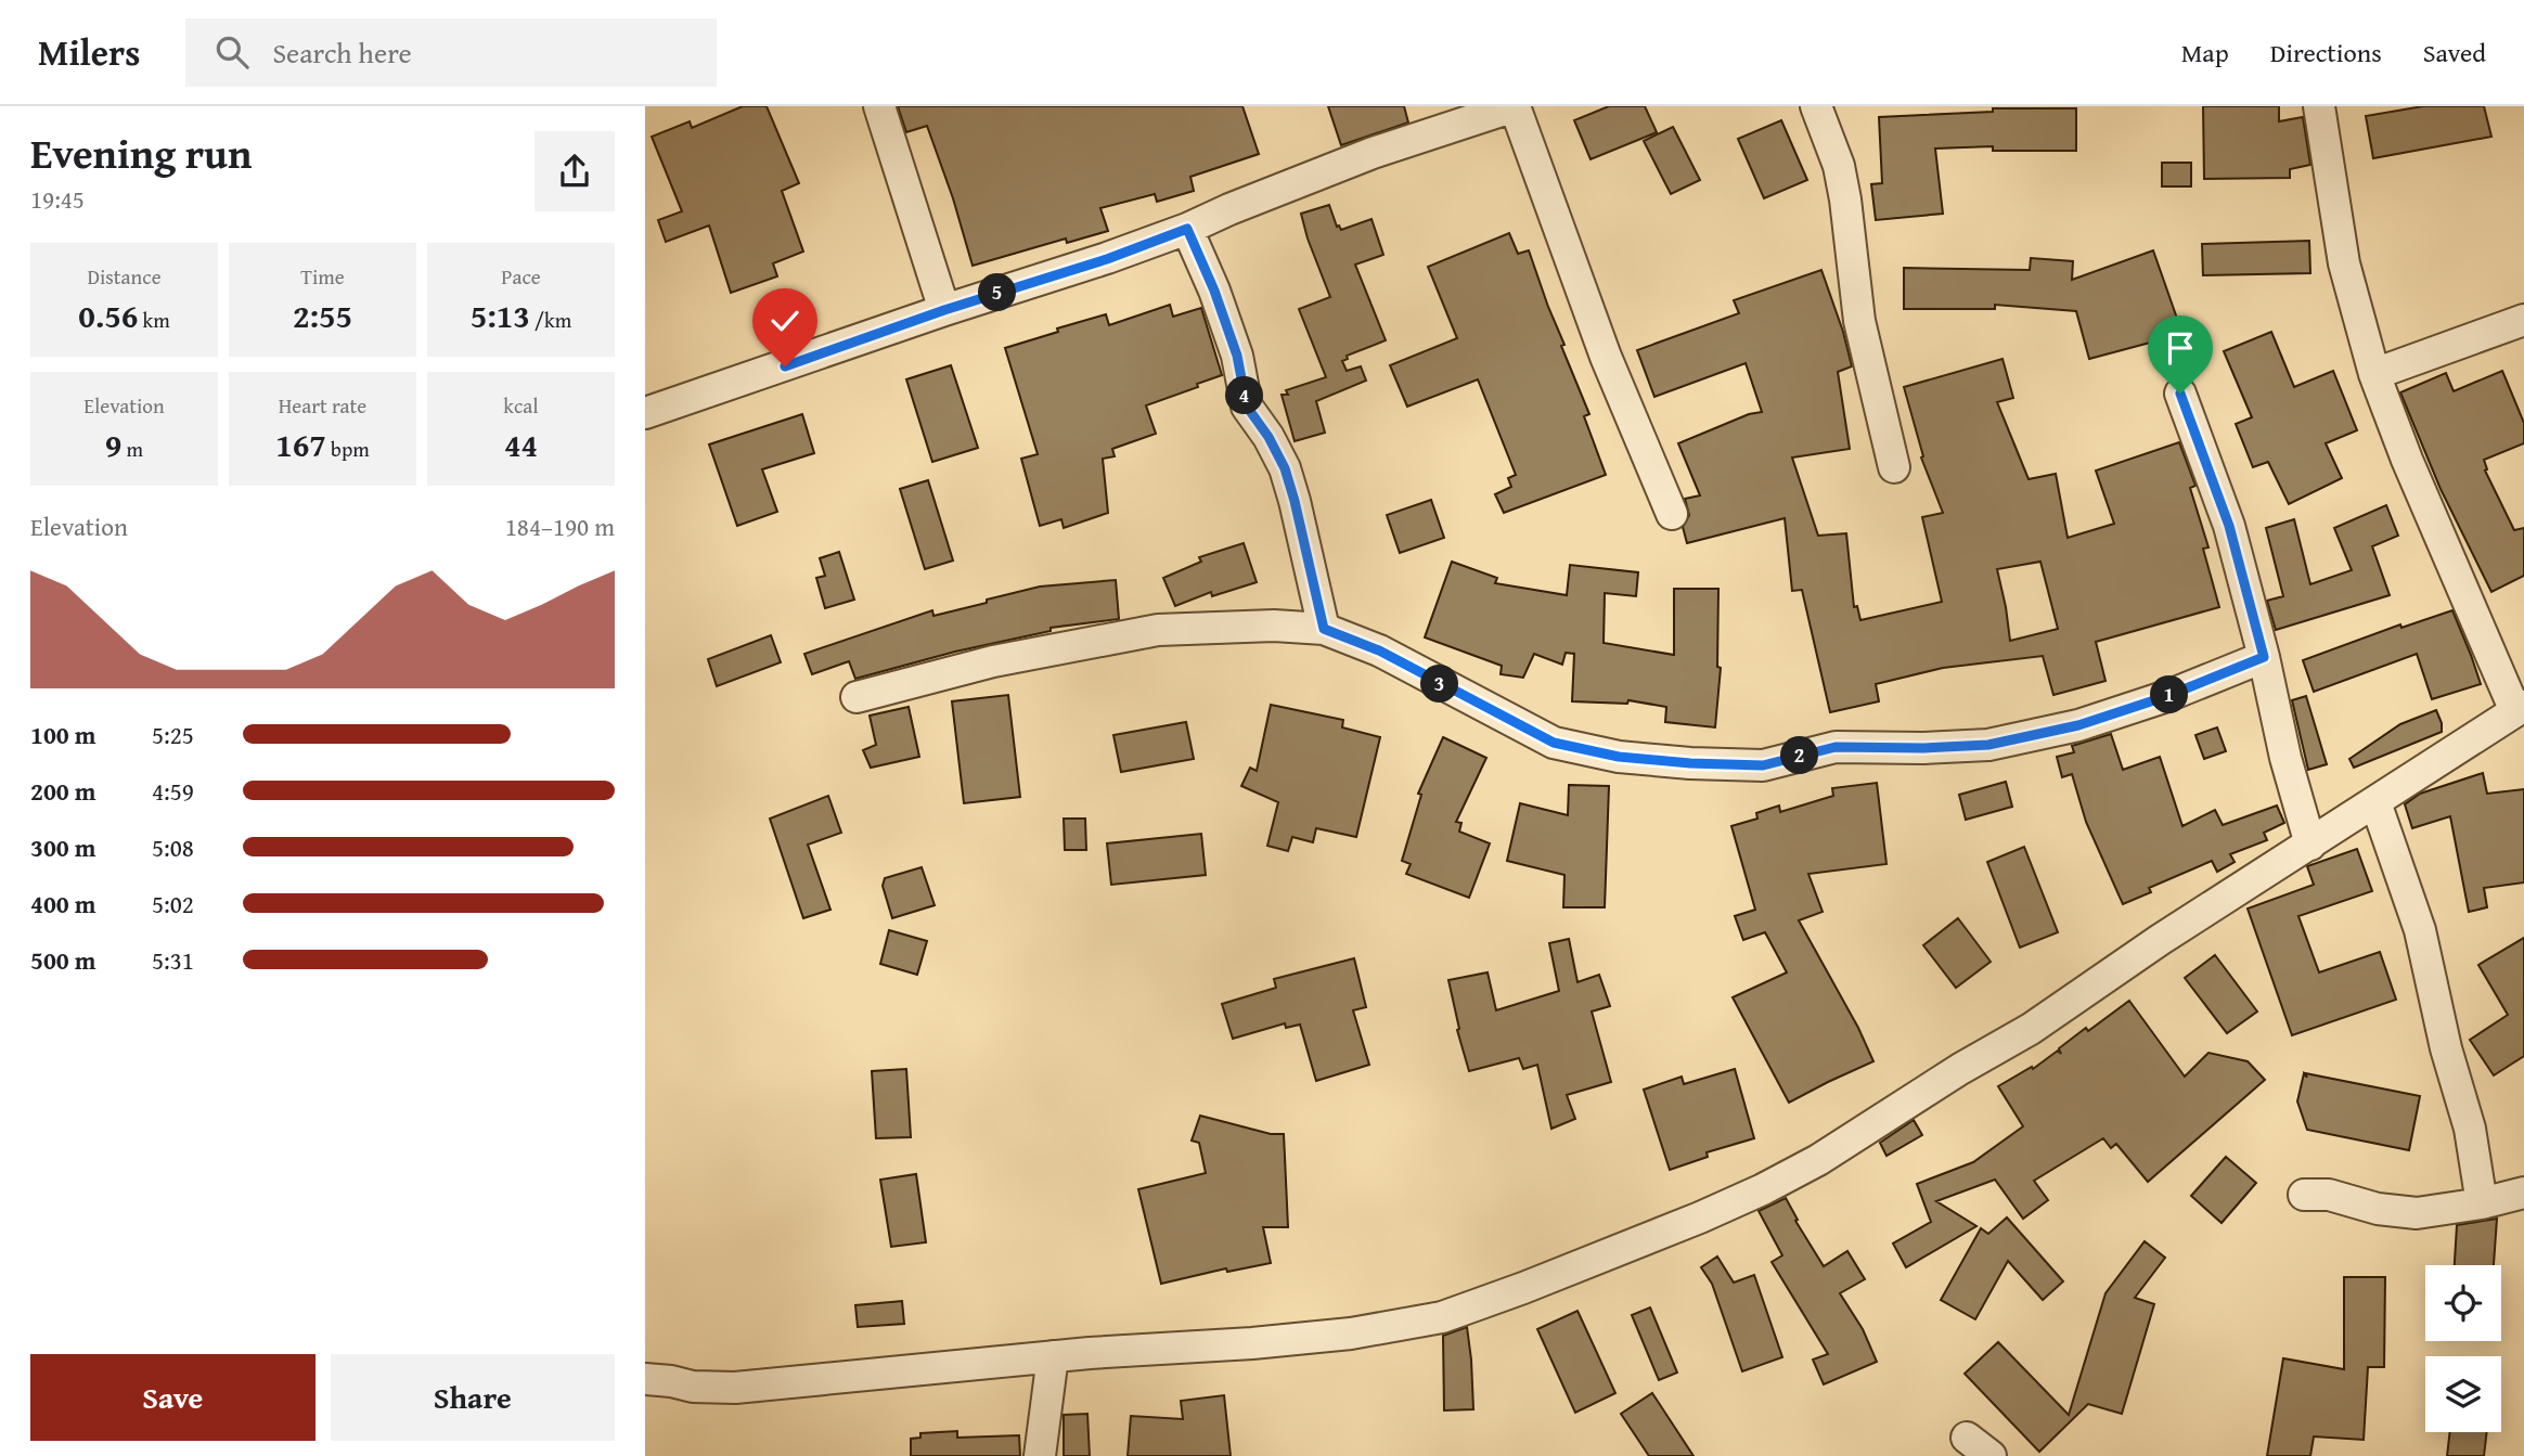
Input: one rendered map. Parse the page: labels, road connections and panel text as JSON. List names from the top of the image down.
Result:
{
  "page": {
    "header": "Milers",
    "search": "Search here",
    "nav": ["Map", "Directions", "Saved"],
    "heading": ["Evening run", "19:45"],
    "stats": [
      ["Distance", "0.56 km"],
      ["Time", "2:55"],
      ["Pace", "5:13 /km"],
      ["Elevation", "9 m"],
      ["Heart rate", "167 bpm"],
      ["kcal", "44"]
    ],
    "pins": [
      "5",
      "4",
      "3",
      "1",
      "2"
    ],
    "chart": ["Elevation", "184–190 m"],
    "list": [
      {
        "name": "100 m",
        "note": "5:25"
      },
      {
        "name": "200 m",
        "note": "4:59"
      },
      {
        "name": "300 m",
        "note": "5:08"
      },
      {
        "name": "400 m",
        "note": "5:02"
      },
      {
        "name": "500 m",
        "note": "5:31"
      }
    ],
    "buttons": ["Save", "Share"]
  }
}
